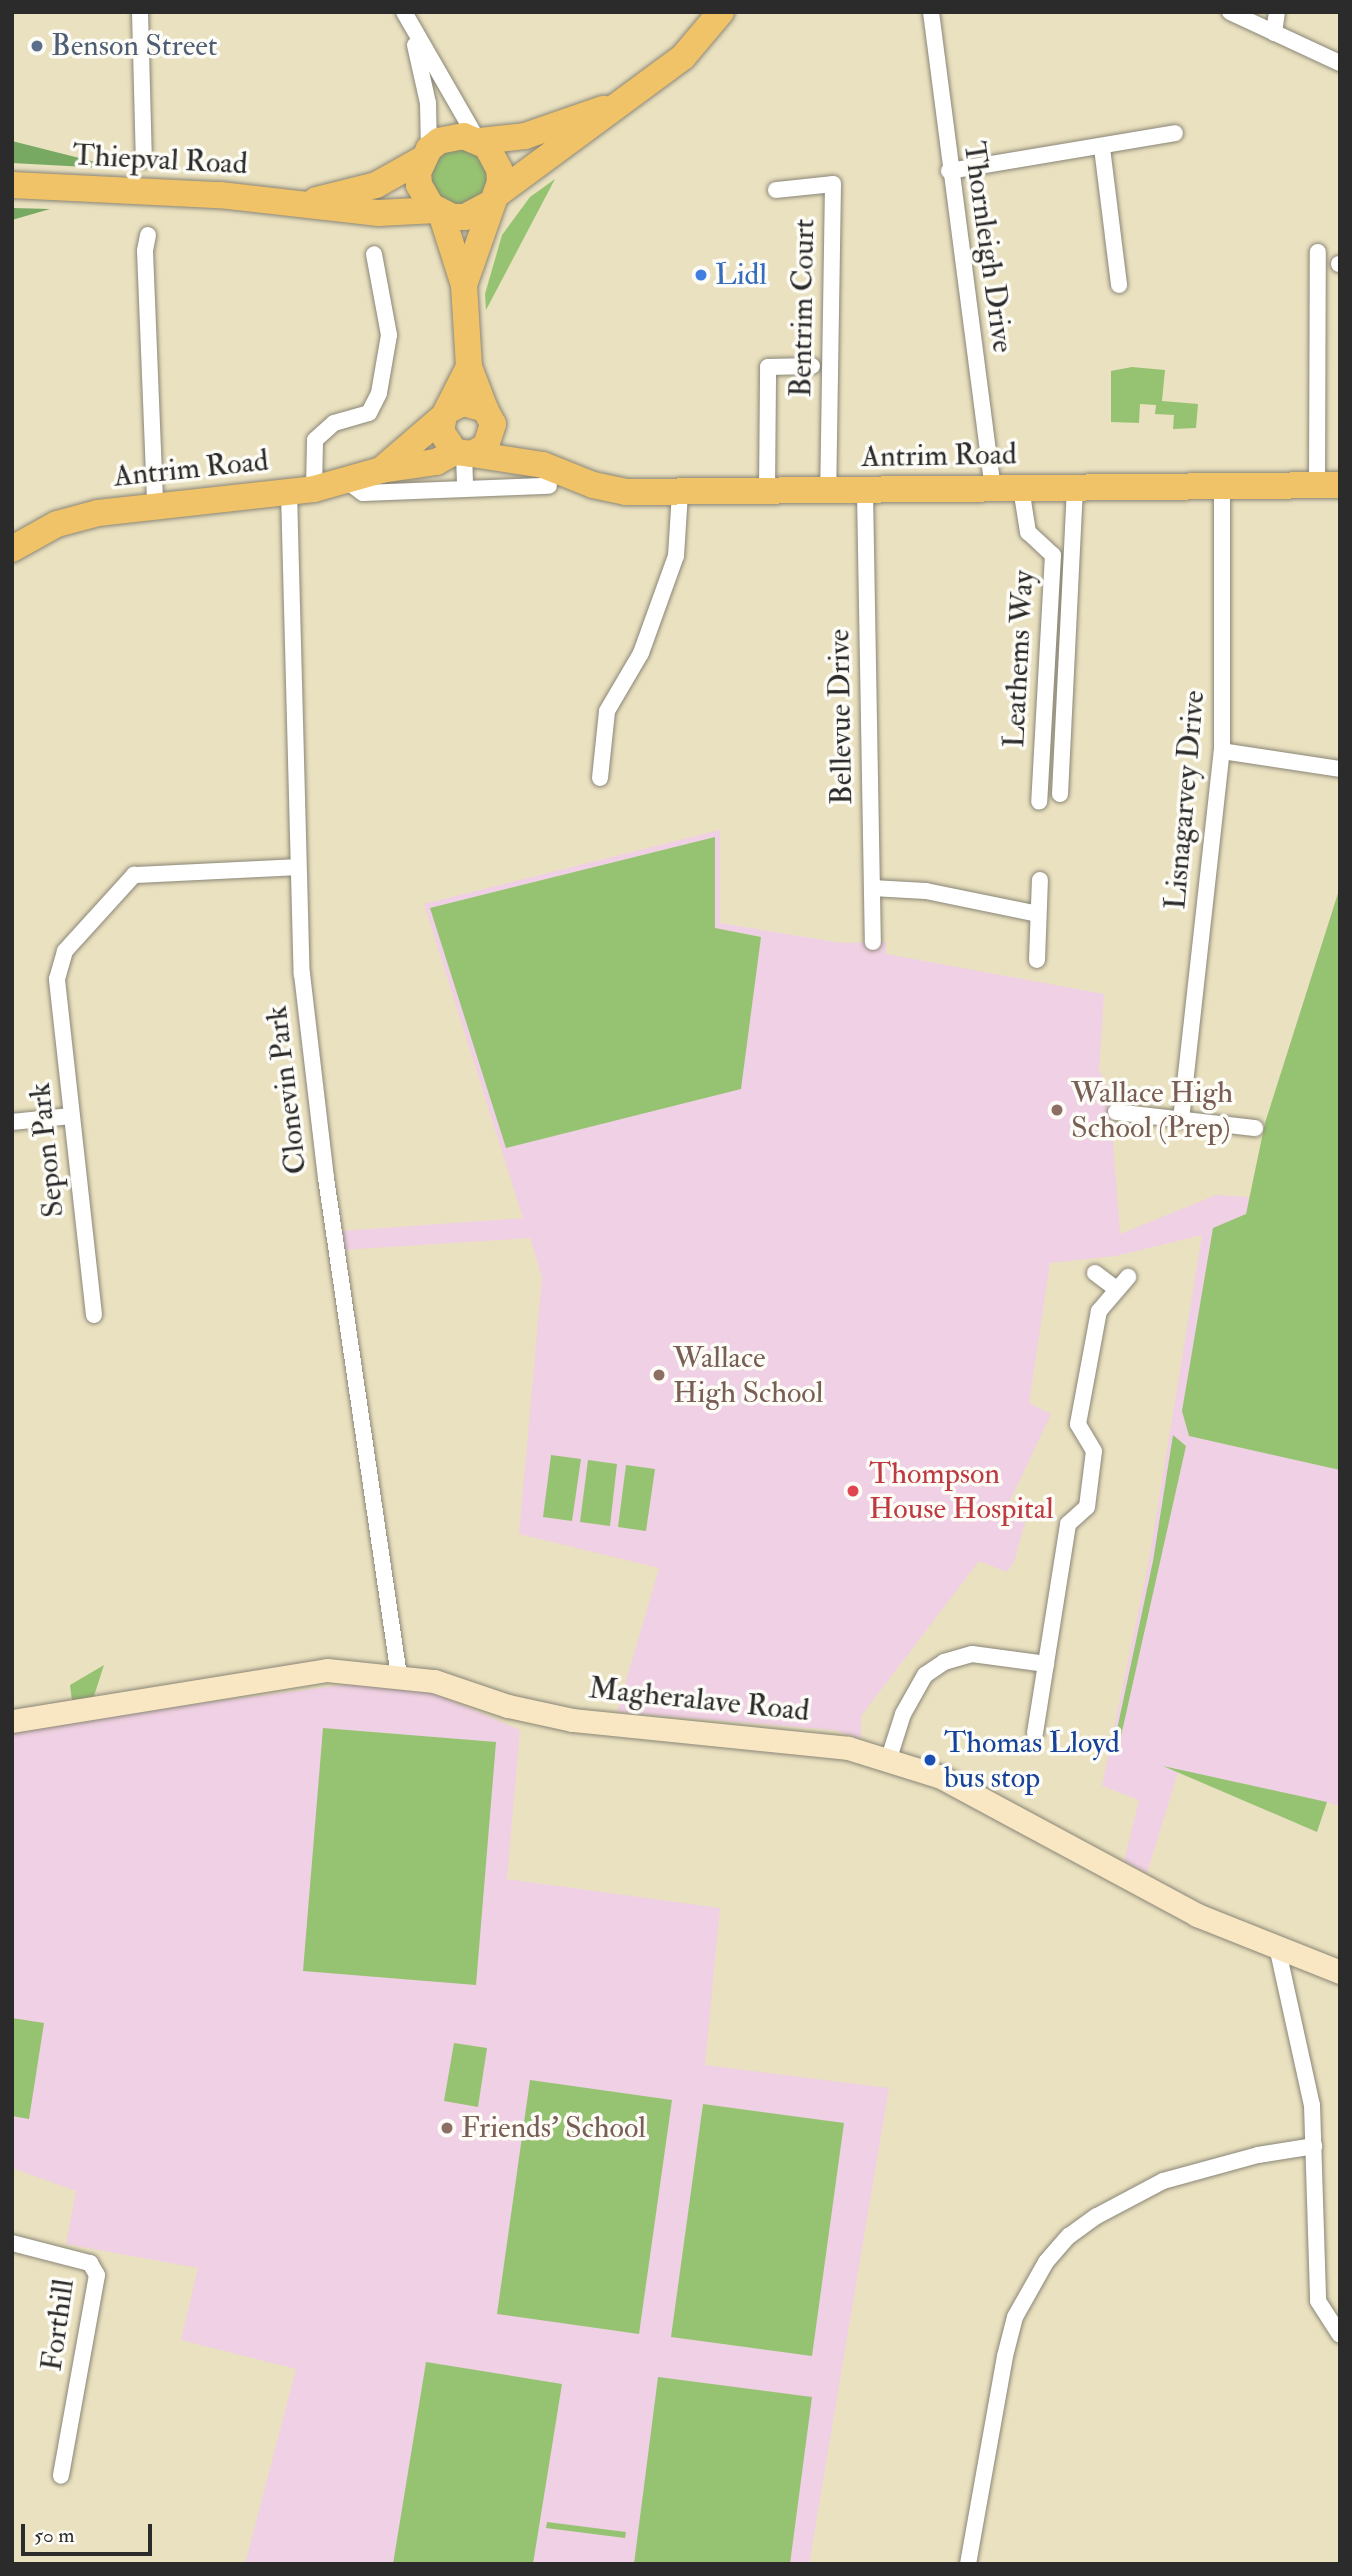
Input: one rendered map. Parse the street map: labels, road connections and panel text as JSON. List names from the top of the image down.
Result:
{
  "streets": {
    "main road": ["Thiepval Road", "Antrim Road"],
    "street": [
      "Thornleigh Drive",
      "Bentrim Court",
      "Leathems Way",
      "Bellevue Drive",
      "Lisnagarvey Drive",
      "Clonevin Park",
      "Sepon Park",
      "Magheralave Road",
      "Forthill"
    ]
  },
  "crossings": [
    ["Thornleigh Drive", "Antrim Road"],
    ["Bentrim Court", "Antrim Road"],
    ["Antrim Road", "Leathems Way"],
    ["Antrim Road", "Bellevue Drive"],
    ["Antrim Road", "Lisnagarvey Drive"],
    ["Antrim Road", "Clonevin Park"],
    ["Clonevin Park", "Sepon Park"],
    ["Clonevin Park", "Magheralave Road"]
  ],
  "places": [
    "Benson Street",
    "Lidl",
    "Wallace High School (Prep)",
    "Wallace High School",
    "Thompson House Hospital",
    "Thomas Lloyd bus stop",
    "Friends' School"
  ],
  "scale_bar": "50 m"
}
